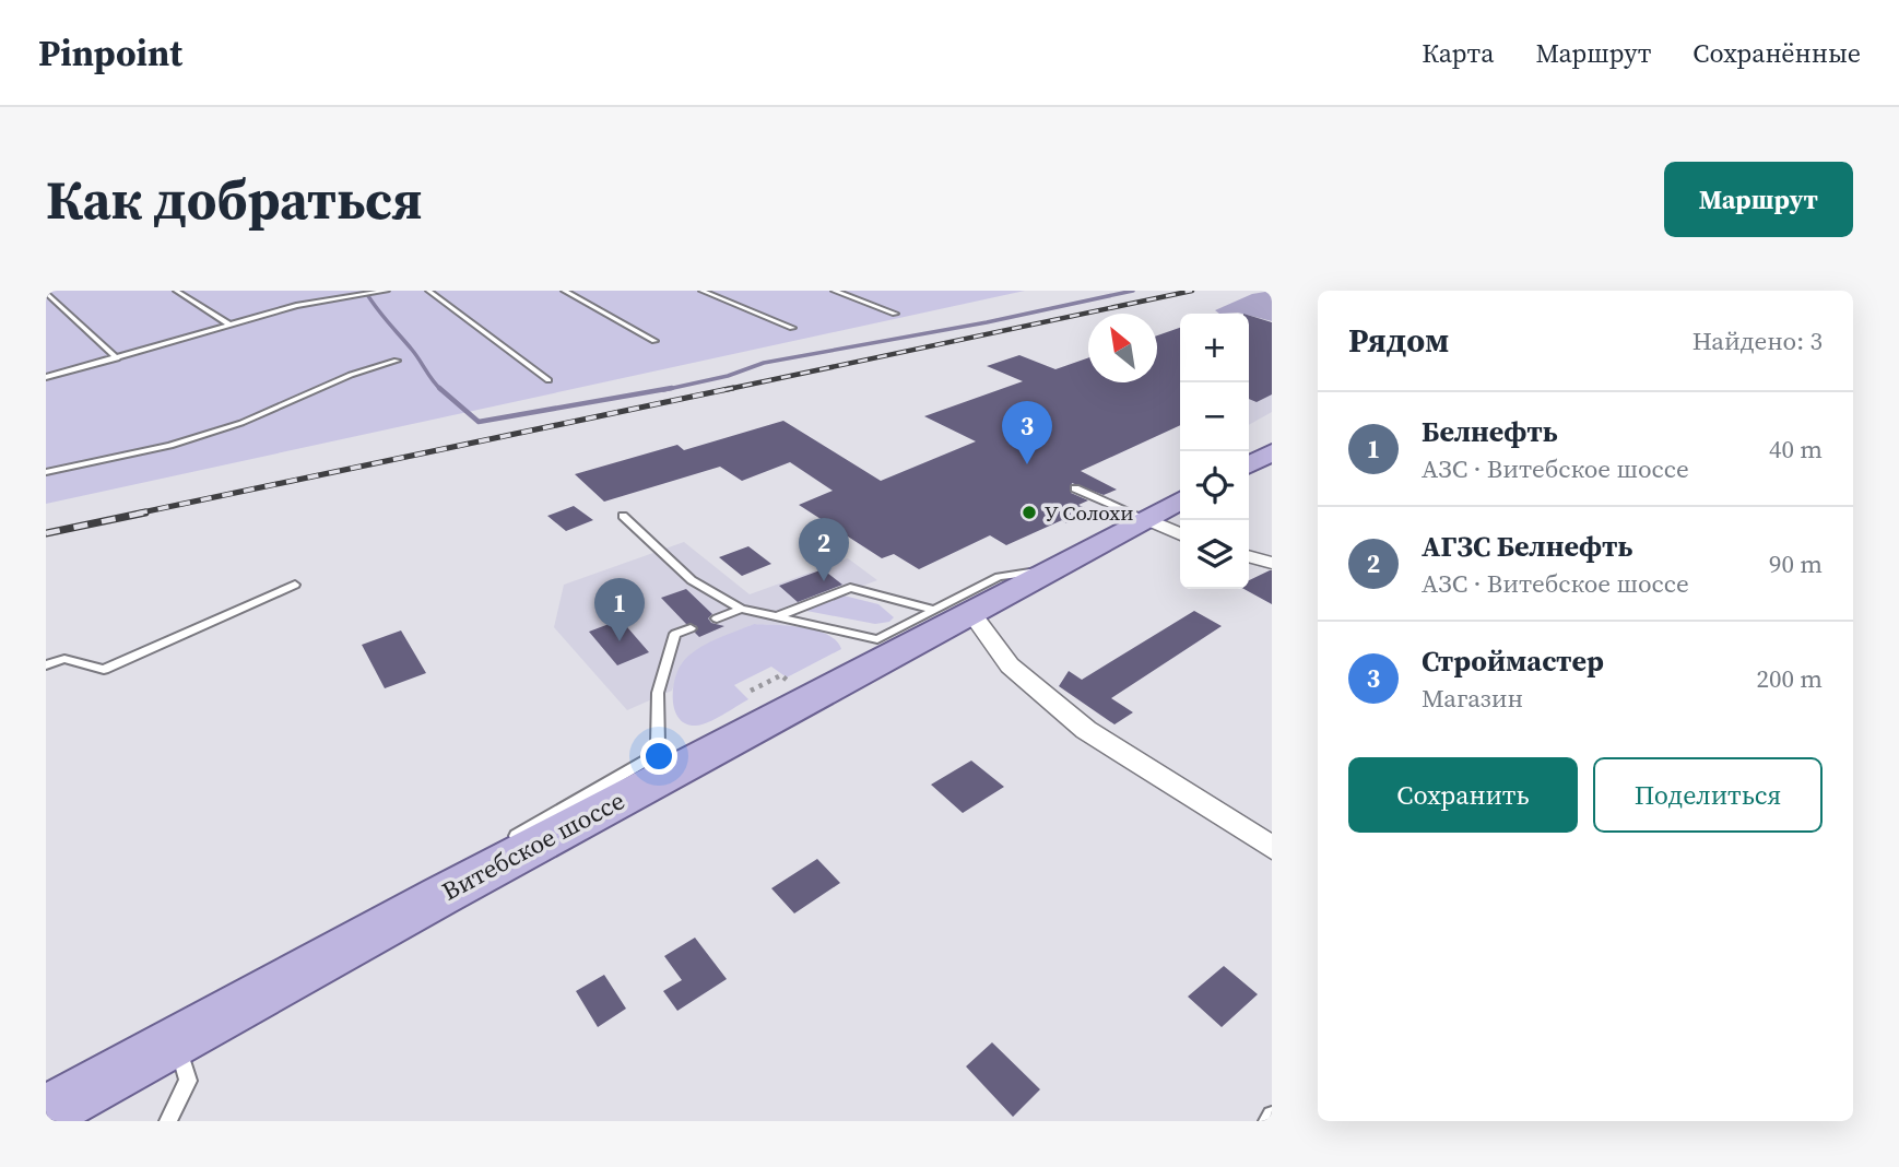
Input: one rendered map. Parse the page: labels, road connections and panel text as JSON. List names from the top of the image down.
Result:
{
  "streets": {
    "main road": ["Витебское шоссе"]
  },
  "places": ["У Солохи"],
  "north": "top left",
  "page": {
    "header": "Pinpoint",
    "nav": ["Карта", "Маршрут", "Сохранённые"],
    "buttons": [
      "Маршрут",
      ["Сохранить", "Поделиться"]
    ],
    "title": "Как добраться",
    "heading": ["Рядом", "Найдено: 3"],
    "map_buttons": ["+", "−"],
    "list": [
      {
        "mark": "1",
        "name": "Белнефть",
        "note": "АЗС · Витебское шоссе",
        "value": "40 m"
      },
      {
        "mark": "2",
        "name": "АГЗС Белнефть",
        "note": "АЗС · Витебское шоссе",
        "value": "90 m"
      },
      {
        "mark": "3",
        "name": "Строймастер",
        "note": "Магазин",
        "value": "200 m"
      }
    ],
    "pins": ["3", "2", "1"]
  }
}
